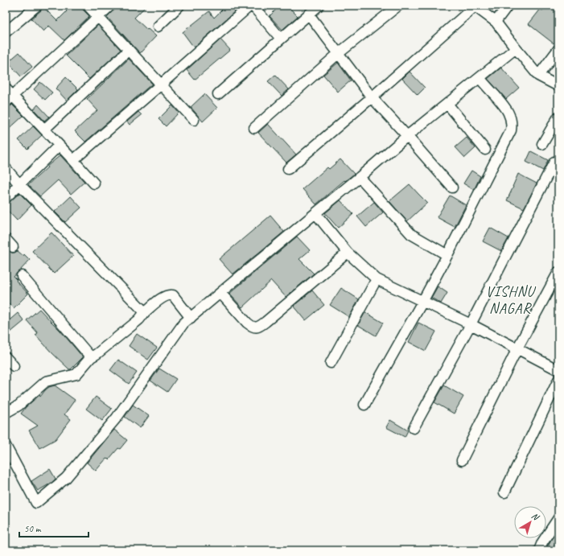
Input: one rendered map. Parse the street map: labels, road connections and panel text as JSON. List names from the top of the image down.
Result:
{
  "districts": ["VISHNU NAGAR"],
  "scale_bar": "50 m",
  "north": "top right"
}
